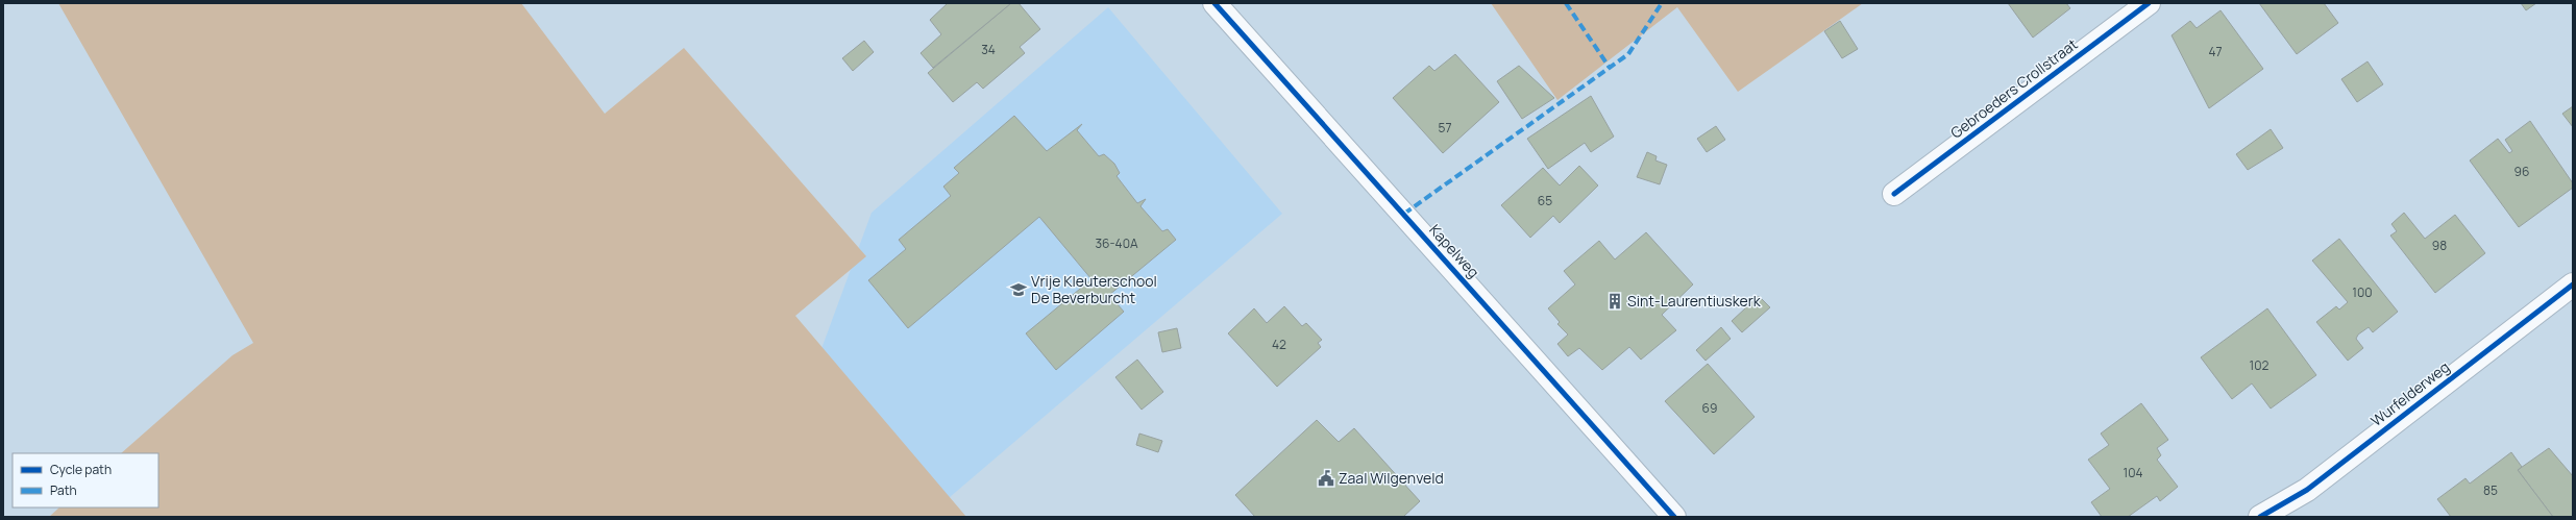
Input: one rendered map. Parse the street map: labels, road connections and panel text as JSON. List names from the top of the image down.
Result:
{
  "streets": {
    "street": ["Gebroeders Crollstraat", "Kapelweg", "Wurfelderweg"]
  },
  "places": {
    "school or university": ["Vrije Kleuterschool De Beverburcht"],
    "building": ["Sint-Laurentiuskerk"],
    "public building": ["Zaal Wilgenveld"]
  },
  "house_numbers": [
    "34",
    "47",
    "57",
    "96",
    "65",
    "36-40A",
    "98",
    "100",
    "42",
    "102",
    "69",
    "104",
    "85"
  ],
  "legend": ["Cycle path", "Path"]
}
